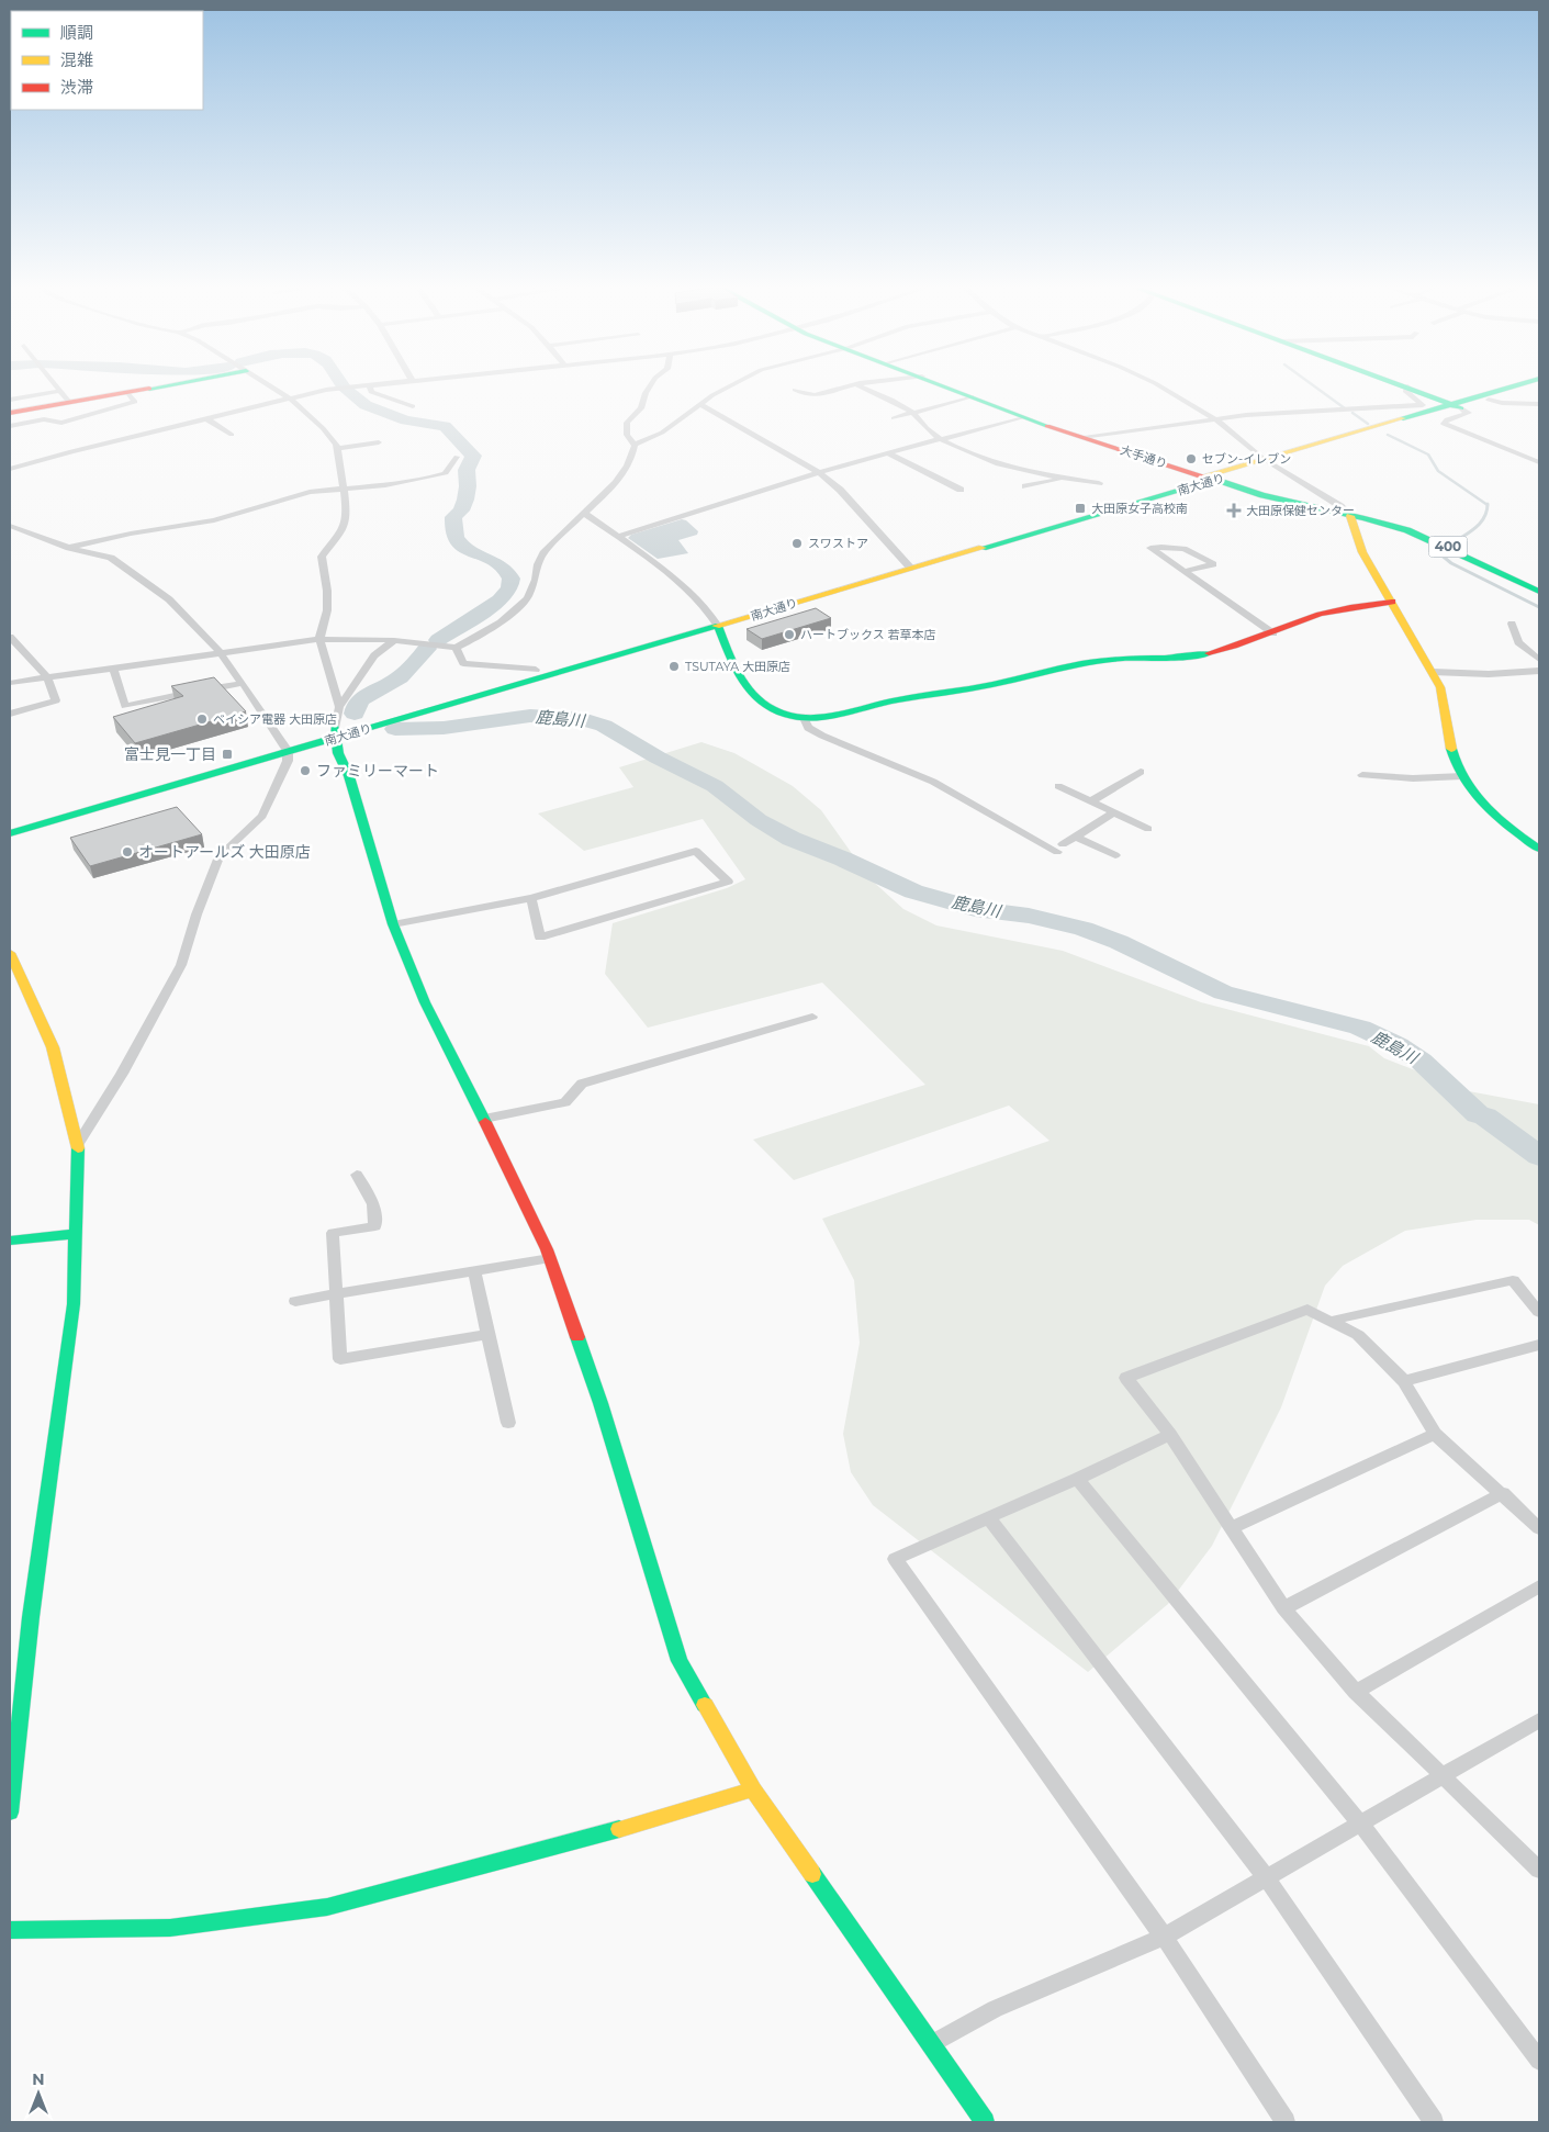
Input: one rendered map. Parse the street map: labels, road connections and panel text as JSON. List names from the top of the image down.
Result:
{
  "streets": {
    "main road": ["大手通り", "南大通り", "400"]
  },
  "crossings": [
    ["大手通り", "南大通り"],
    ["大手通り", "400"],
    ["南大通り", "400"]
  ],
  "water": ["鹿島川"],
  "places": {
    "other": [
      "セブン-イレブン",
      "スワストア",
      "ハートブックス 若草本店",
      "TSUTAYA 大田原店",
      "ベイシア電器 大田原店",
      "ファミリーマート",
      "オートアールズ 大田原店"
    ],
    "transit": ["大田原女子高校南", "富士見一丁目"],
    "health": ["大田原保健センター"]
  },
  "legend": ["順調", "混雑", "渋滞"],
  "north": "top"
}
